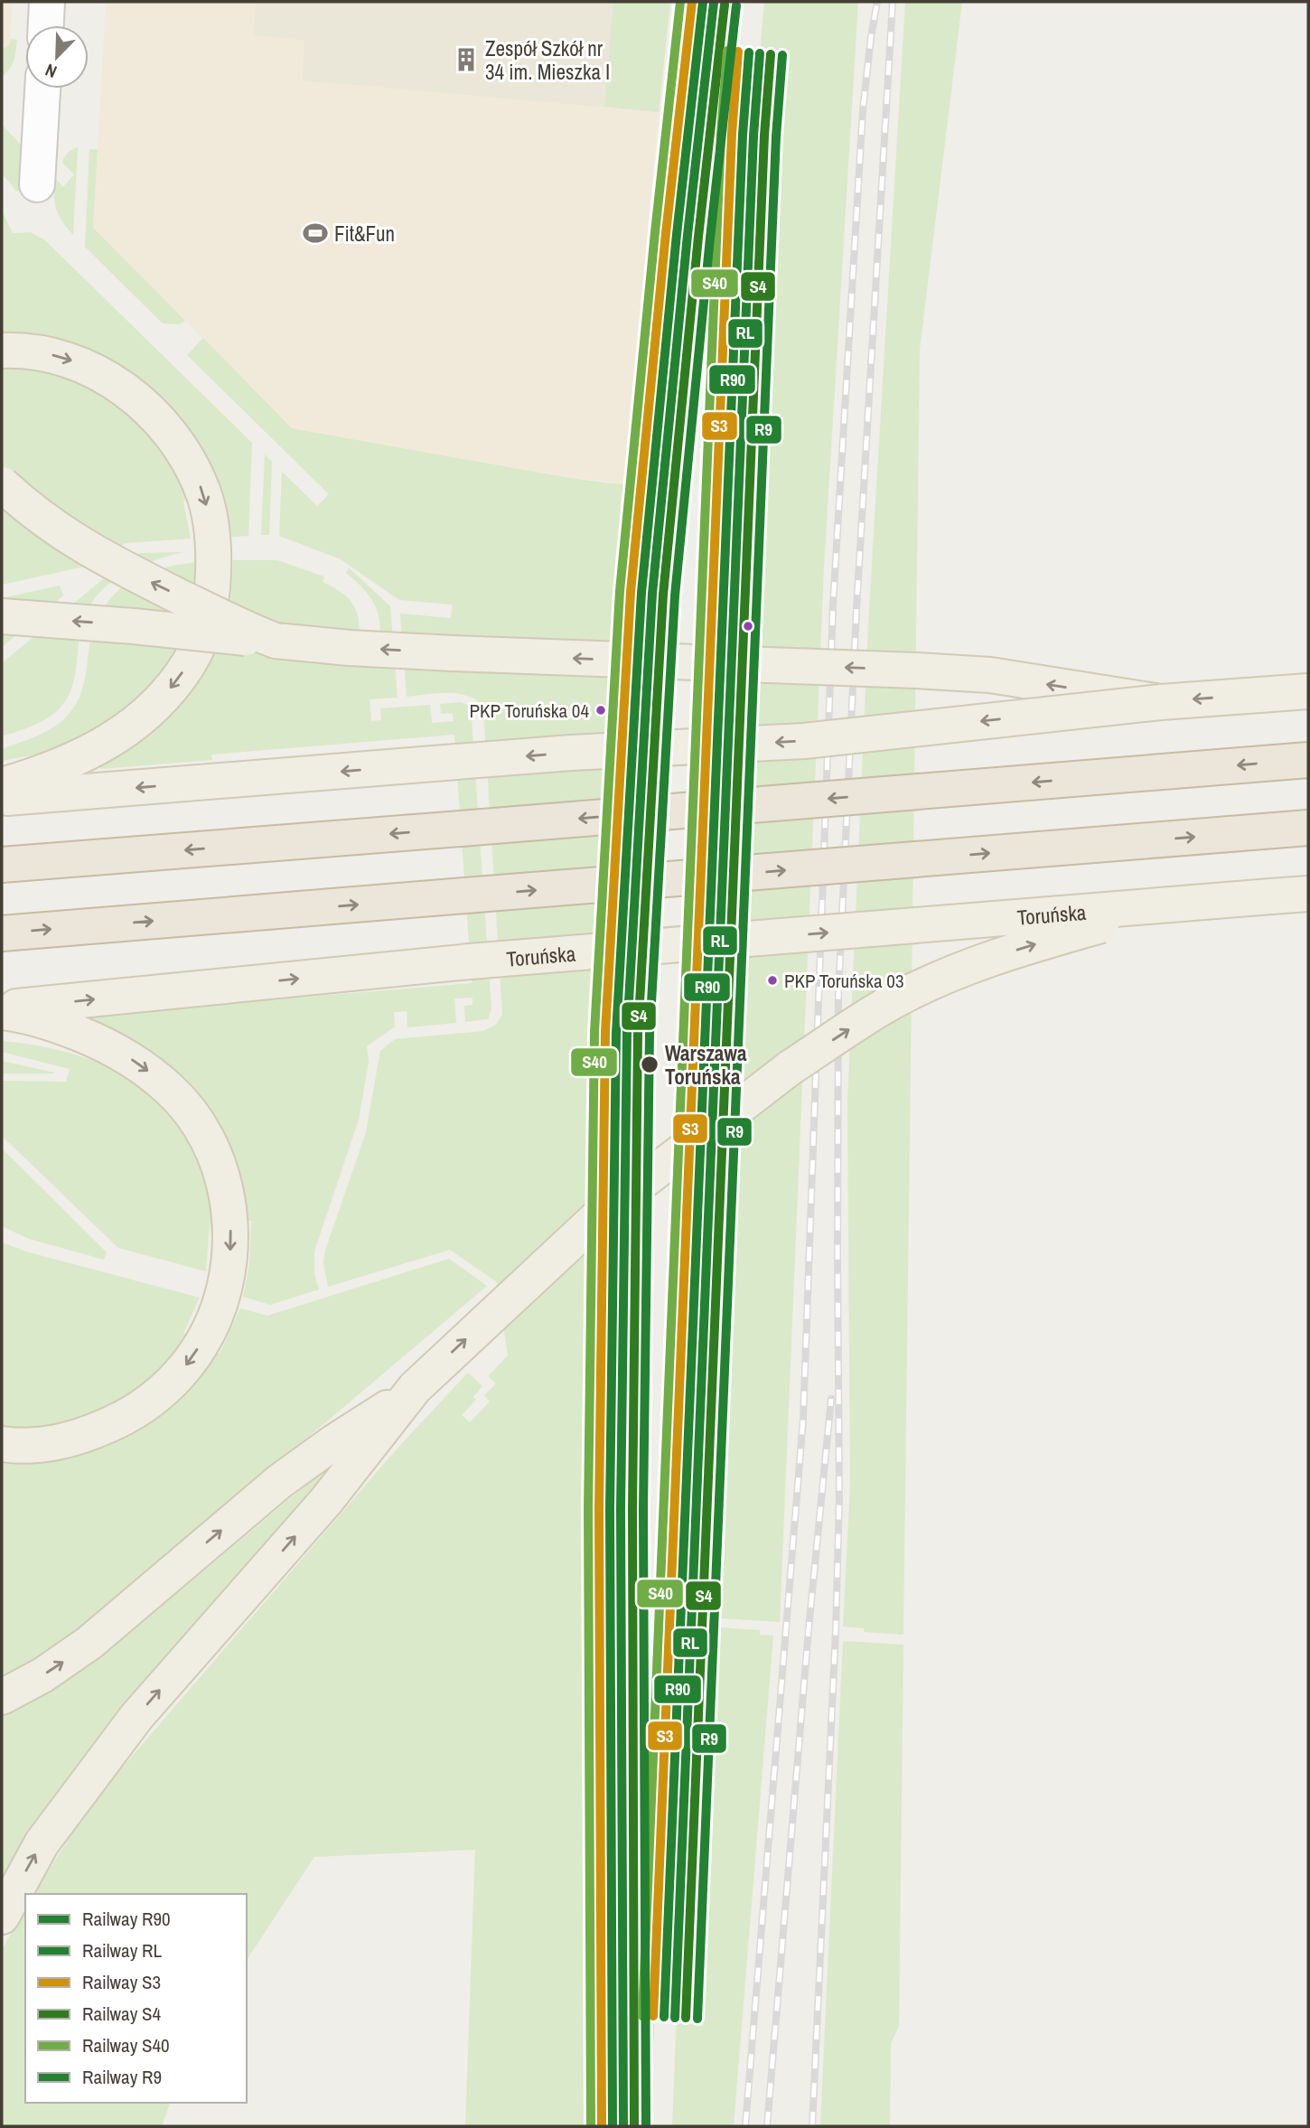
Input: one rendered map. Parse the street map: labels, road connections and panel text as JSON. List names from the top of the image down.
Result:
{
  "streets": {
    "main road": ["Toruńska"]
  },
  "places": {
    "building": ["Zespół Szkół nr 34 im. Mieszka I"],
    "sports": ["Fit&Fun"],
    "other": ["PKP Toruńska 04", "PKP Toruńska 03", "Warszawa Toruńska"]
  },
  "lines": [
    "rail line R90",
    "rail line S3",
    "rail line S40",
    "rail line RL",
    "rail line S4",
    "rail line R9"
  ],
  "legend": [
    "Railway R90",
    "Railway RL",
    "Railway S3",
    "Railway S4",
    "Railway S40",
    "Railway R9"
  ],
  "north": "bottom left"
}
